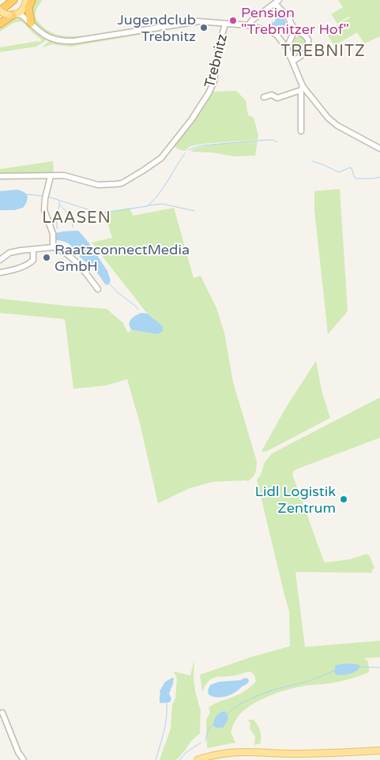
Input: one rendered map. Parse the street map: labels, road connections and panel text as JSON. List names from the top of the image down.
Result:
{
  "streets": {
    "street": ["Trebnitz"]
  },
  "districts": ["TREBNITZ", "LAASEN"],
  "places": [
    "Pension \"Trebnitzer Hof\"",
    "Jugendclub Trebnitz",
    "RaatzconnectMedia GmbH",
    "Lidl Logistik Zentrum"
  ]
}
